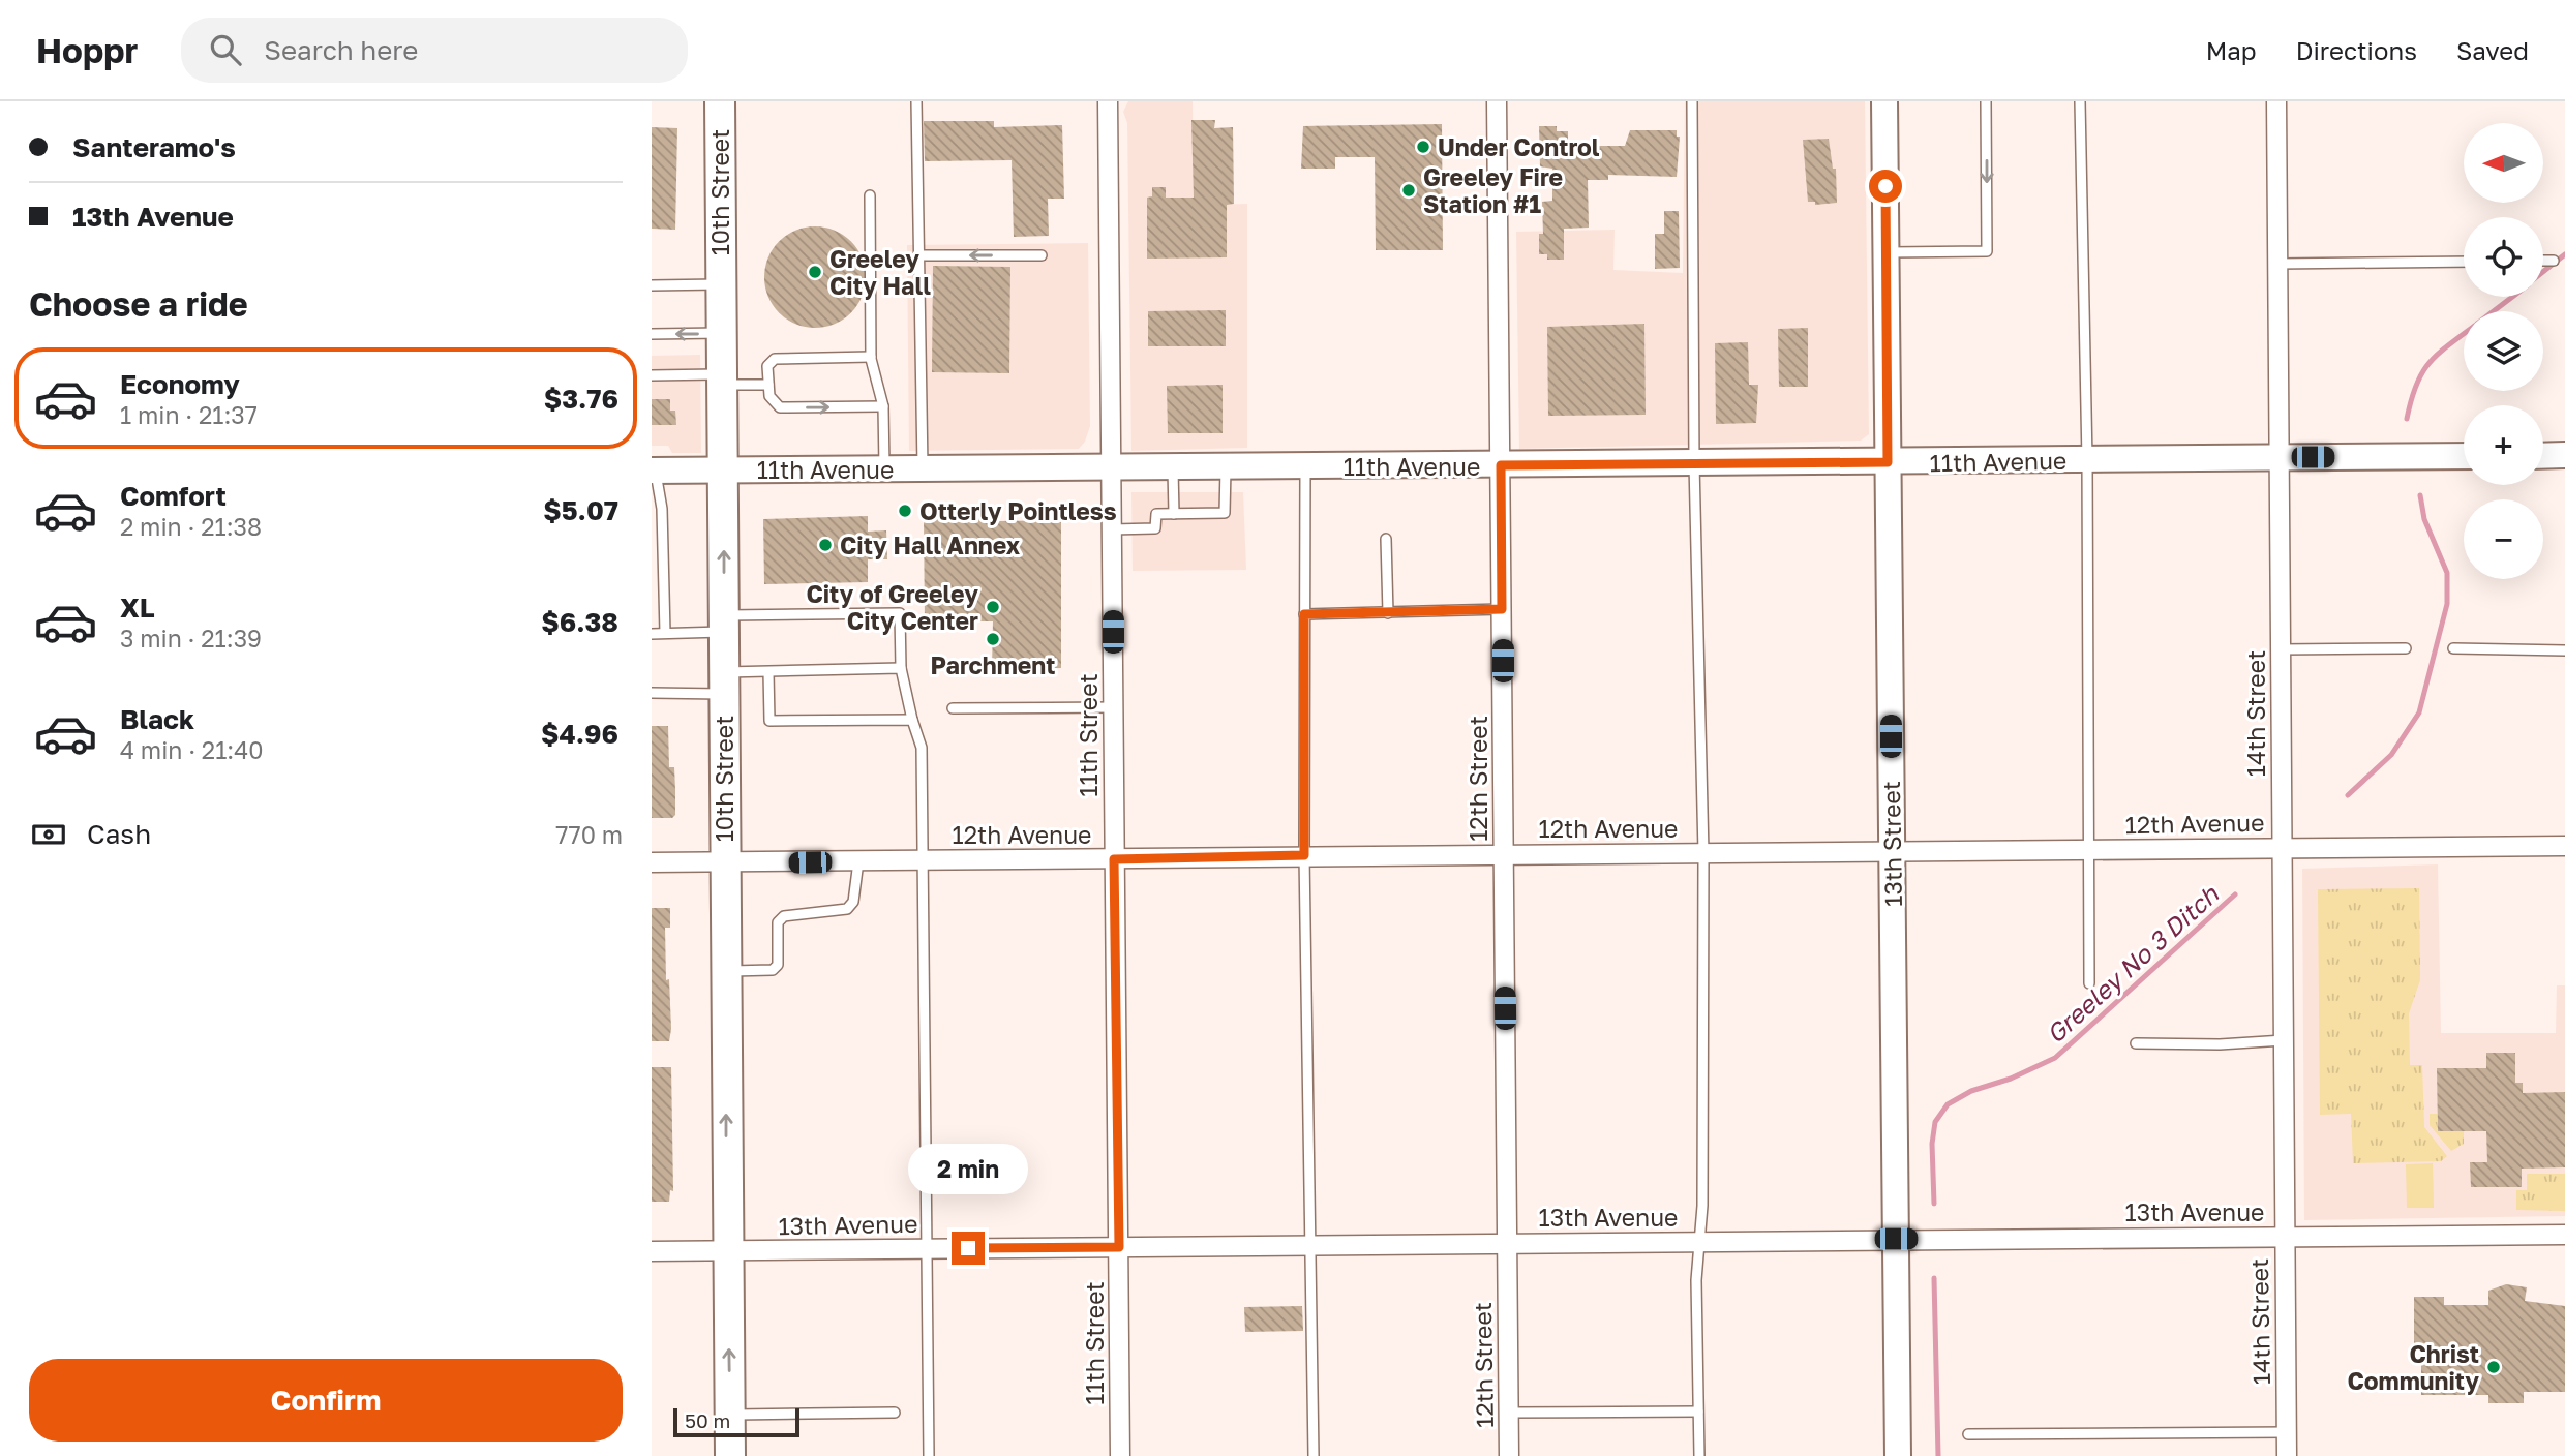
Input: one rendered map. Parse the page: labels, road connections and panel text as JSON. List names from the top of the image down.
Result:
{
  "streets": {
    "main road": ["10th Street", "11th Avenue", "13th Street"],
    "street": [
      "14th Street",
      "11th Street",
      "12th Street",
      "12th Avenue",
      "13th Avenue"
    ]
  },
  "crossings": [
    ["10th Street", "11th Avenue"],
    ["10th Street", "12th Avenue"],
    ["10th Street", "13th Avenue"],
    ["11th Avenue", "14th Street"],
    ["11th Avenue", "11th Street"],
    ["11th Avenue", "12th Street"],
    ["11th Avenue", "13th Street"],
    ["14th Street", "12th Avenue"],
    ["14th Street", "13th Avenue"],
    ["11th Street", "12th Avenue"],
    ["11th Street", "13th Avenue"],
    ["12th Street", "12th Avenue"],
    ["12th Street", "13th Avenue"],
    ["12th Avenue", "13th Street"],
    ["13th Street", "13th Avenue"]
  ],
  "one_way": ["10th Street"],
  "water": ["Greeley No 3 Ditch"],
  "places": [
    "Under Control",
    "Greeley Fire Station #1",
    "Greeley City Hall",
    "Otterly Pointless",
    "City Hall Annex",
    "City of Greeley City Center",
    "Parchment",
    "Christ Community"
  ],
  "scale_bar": "50 m",
  "north": "left",
  "page": {
    "header": "Hoppr",
    "search": "Search here",
    "nav": ["Map", "Directions", "Saved"],
    "banner": ["Santeramo's", "13th Avenue"],
    "map_buttons": ["+", "−"],
    "heading": "Choose a ride",
    "list": [
      {
        "name": "Economy",
        "note": "1 min · 21:37",
        "value": "$3.76"
      },
      {
        "name": "Comfort",
        "note": "2 min · 21:38",
        "value": "$5.07"
      },
      {
        "name": "XL",
        "note": "3 min · 21:39",
        "value": "$6.38"
      },
      {
        "name": "Black",
        "note": "4 min · 21:40",
        "value": "$4.96"
      }
    ],
    "pay": ["Cash", "770 m"],
    "bubble": "2 min",
    "buttons": "Confirm",
    "scale": "50 m"
  }
}
